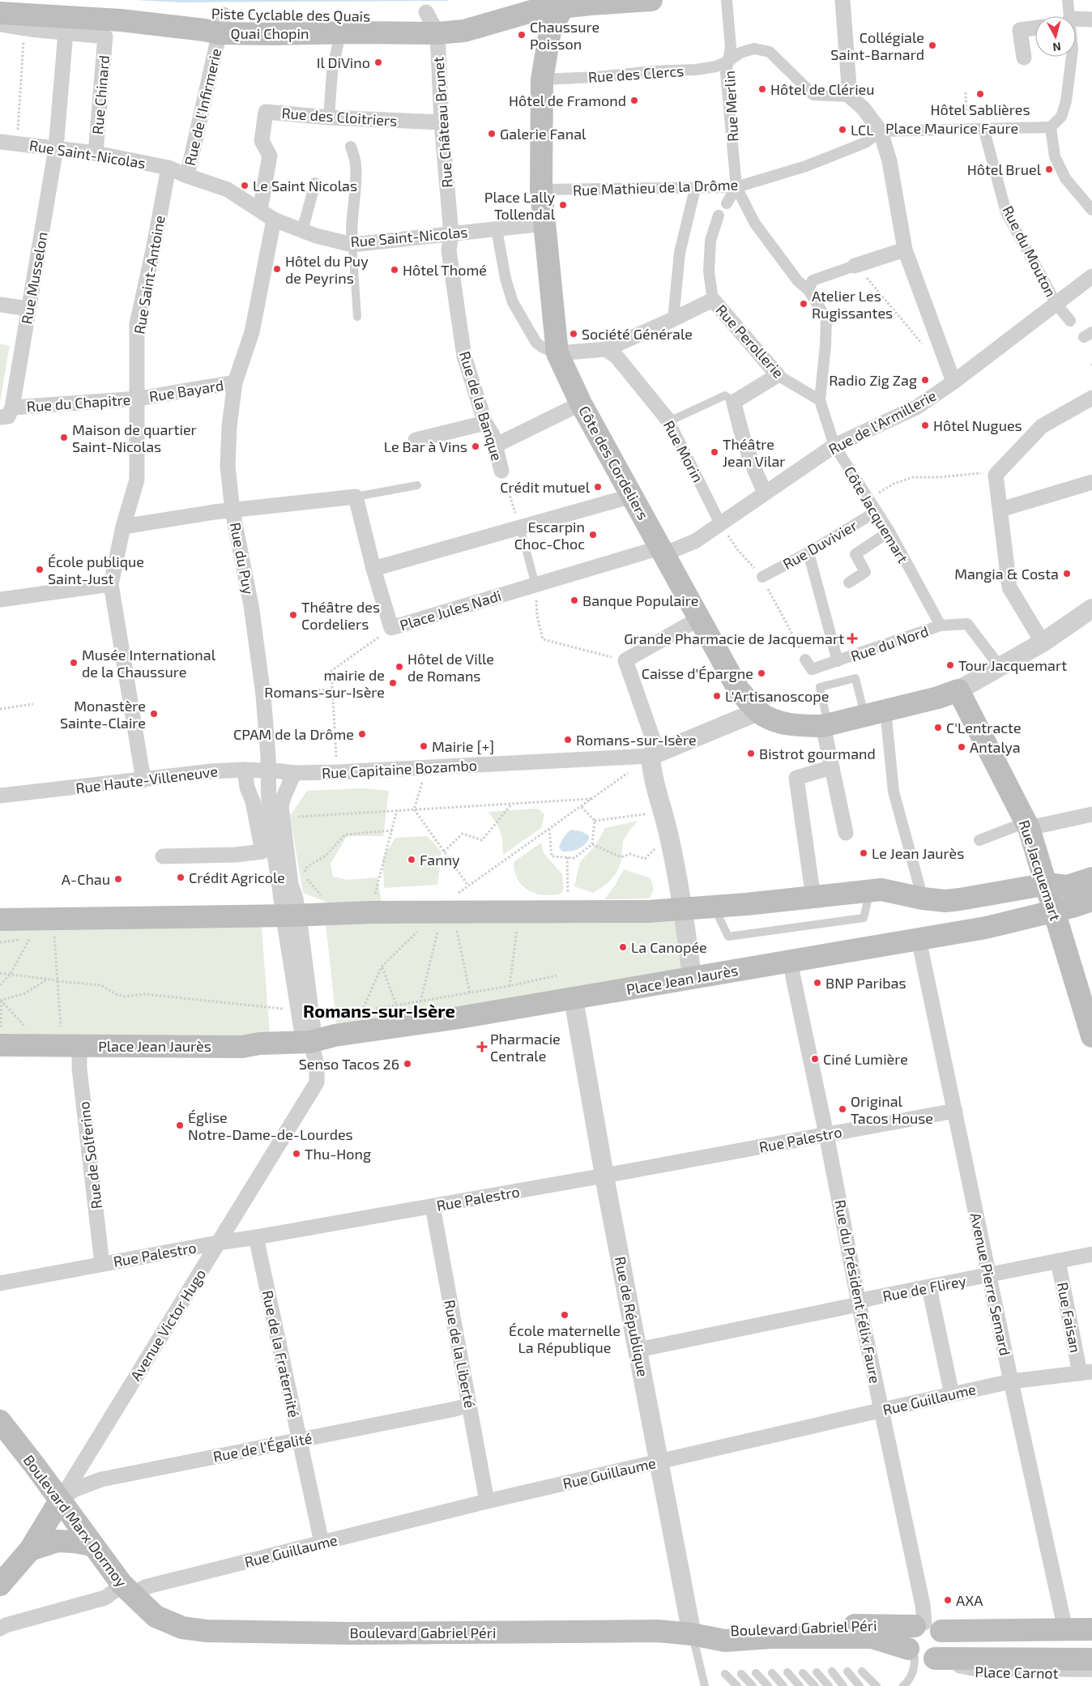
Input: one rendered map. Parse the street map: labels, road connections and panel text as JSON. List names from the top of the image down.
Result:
{
  "streets": {
    "main road": [
      "Quai Chopin",
      "Côte des Cordeliers",
      "Rue Jacquemart",
      "Place Jean Jaurès",
      "Boulevard Marx Dormoy",
      "Boulevard Gabriel Péri",
      "Place Carnot"
    ],
    "street": [
      "Rue des Clercs",
      "Rue Chinard",
      "Rue Merlin",
      "Rue de l'Infirmerie",
      "Rue des Cloitriers",
      "Rue Château Brunet",
      "Place Maurice Faure",
      "Rue Saint-Nicolas",
      "Rue Mathieu de la Drôme",
      "Rue du Mouton",
      "Rue Saint-Antoine",
      "Rue Musselon",
      "Rue Perollerie",
      "Rue Bayard",
      "Rue du Chapitre",
      "Rue de la Banque",
      "Rue de l'Armillerie",
      "Rue Morin",
      "Côte Jacquemart",
      "Rue Duvivier",
      "Rue du Puy",
      "Place Jules Nadi",
      "Rue du Nord",
      "Rue Capitaine Bozambo",
      "Rue Haute-Villeneuve",
      "Rue Palestro",
      "Rue de Solferino",
      "Avenue Pierre Semard",
      "Rue de Flirey",
      "Rue du Président Félix Faure",
      "Rue de République",
      "Rue Faisan",
      "Avenue Victor Hugo",
      "Rue de la Fraternité",
      "Rue de la Liberté",
      "Rue Guillaume",
      "Rue de l'Égalité"
    ]
  },
  "crossings": [
    ["Quai Chopin", "Rue de l'Infirmerie"],
    ["Quai Chopin", "Rue Château Brunet"],
    ["Quai Chopin", "Côte des Cordeliers"],
    ["Rue des Clercs", "Rue Merlin"],
    ["Rue des Clercs", "Place Maurice Faure"],
    ["Rue des Clercs", "Côte des Cordeliers"],
    ["Rue Chinard", "Rue Saint-Nicolas"],
    ["Rue Chinard", "Rue Musselon"],
    ["Rue Merlin", "Rue Mathieu de la Drôme"],
    ["Rue de l'Infirmerie", "Rue Saint-Nicolas"],
    ["Rue des Cloitriers", "Rue Château Brunet"],
    ["Rue des Cloitriers", "Rue Saint-Nicolas"],
    ["Rue Château Brunet", "Rue Saint-Nicolas"],
    ["Rue Château Brunet", "Rue de la Banque"],
    ["Place Maurice Faure", "Rue Mathieu de la Drôme"],
    ["Place Maurice Faure", "Rue du Mouton"],
    ["Rue Saint-Nicolas", "Rue Saint-Antoine"],
    ["Rue Saint-Nicolas", "Rue Musselon"],
    ["Rue Saint-Nicolas", "Rue de la Banque"],
    ["Rue Saint-Nicolas", "Côte des Cordeliers"],
    ["Rue Saint-Nicolas", "Rue du Puy"],
    ["Rue Mathieu de la Drôme", "Côte des Cordeliers"],
    ["Rue du Mouton", "Rue de l'Armillerie"],
    ["Rue Saint-Antoine", "Rue Bayard"],
    ["Rue Saint-Antoine", "Rue du Chapitre"],
    ["Rue Musselon", "Rue du Chapitre"],
    ["Rue Perollerie", "Côte Jacquemart"],
    ["Rue Bayard", "Rue du Chapitre"],
    ["Rue Bayard", "Rue du Puy"],
    ["Rue de l'Armillerie", "Rue Morin"],
    ["Rue de l'Armillerie", "Côte des Cordeliers"],
    ["Rue de l'Armillerie", "Côte Jacquemart"],
    ["Rue de l'Armillerie", "Place Jules Nadi"],
    ["Côte des Cordeliers", "Place Jules Nadi"],
    ["Côte Jacquemart", "Rue Duvivier"],
    ["Côte Jacquemart", "Rue du Nord"],
    ["Rue Duvivier", "Rue du Nord"],
    ["Rue Capitaine Bozambo", "Rue Haute-Villeneuve"],
    ["Rue Jacquemart", "Place Jean Jaurès"],
    ["Place Jean Jaurès", "Rue de Solferino"],
    ["Place Jean Jaurès", "Avenue Pierre Semard"],
    ["Place Jean Jaurès", "Rue du Président Félix Faure"],
    ["Place Jean Jaurès", "Rue de République"],
    ["Place Jean Jaurès", "Avenue Victor Hugo"],
    ["Rue Palestro", "Rue de Solferino"],
    ["Rue Palestro", "Avenue Pierre Semard"],
    ["Rue Palestro", "Rue du Président Félix Faure"],
    ["Rue Palestro", "Rue de République"],
    ["Rue Palestro", "Avenue Victor Hugo"],
    ["Rue Palestro", "Rue de la Fraternité"],
    ["Rue Palestro", "Rue de la Liberté"],
    ["Avenue Pierre Semard", "Rue de Flirey"],
    ["Avenue Pierre Semard", "Rue Guillaume"],
    ["Rue de Flirey", "Rue du Président Félix Faure"],
    ["Rue de Flirey", "Rue de République"],
    ["Rue de Flirey", "Rue Faisan"],
    ["Rue du Président Félix Faure", "Rue Guillaume"],
    ["Rue du Président Félix Faure", "Boulevard Gabriel Péri"],
    ["Rue de République", "Rue Guillaume"],
    ["Rue de République", "Boulevard Gabriel Péri"],
    ["Rue Faisan", "Rue Guillaume"],
    ["Avenue Victor Hugo", "Rue de l'Égalité"],
    ["Avenue Victor Hugo", "Boulevard Marx Dormoy"],
    ["Rue de la Fraternité", "Rue Guillaume"],
    ["Rue de la Fraternité", "Rue de l'Égalité"],
    ["Rue de la Liberté", "Rue Guillaume"],
    ["Rue de la Liberté", "Rue de l'Égalité"],
    ["Rue Guillaume", "Boulevard Marx Dormoy"],
    ["Rue de l'Égalité", "Boulevard Marx Dormoy"],
    ["Boulevard Marx Dormoy", "Boulevard Gabriel Péri"],
    ["Boulevard Gabriel Péri", "Place Carnot"]
  ],
  "districts": ["Romans-sur-Isère"],
  "places": {
    "other": [
      "Chaussure Poisson",
      "Collégiale Saint-Barnard",
      "Il DiVino",
      "Hôtel de Clérieu",
      "Hôtel Sablières",
      "Hôtel de Framond",
      "LCL",
      "Galerie Fanal",
      "Hôtel Bruel",
      "Le Saint Nicolas",
      "Place Lally Tollendal",
      "Hôtel du Puy de Peyrins",
      "Hôtel Thomé",
      "Atelier Les Rugissantes",
      "Société Générale",
      "Radio Zig Zag",
      "Hôtel Nugues",
      "Maison de quartier Saint-Nicolas",
      "Le Bar à Vins",
      "Théâtre Jean Vilar",
      "Crédit mutuel",
      "Escarpin Choc-Choc",
      "École publique Saint-Just",
      "Mangia & Costa",
      "Banque Populaire",
      "Théâtre des Cordeliers",
      "Musée International de la Chaussure",
      "Tour Jacquemart",
      "Hôtel de Ville de Romans",
      "Caisse d'Épargne",
      "mairie de Romans-sur-Isère",
      "L'Artisanoscope",
      "Monastère Sainte-Claire",
      "C'Lentracte",
      "CPAM de la Drôme",
      "Romans-sur-Isère",
      "Mairie [+]",
      "Antalya",
      "Bistrot gourmand",
      "Le Jean Jaurès",
      "Fanny",
      "Crédit Agricole",
      "A-Chau",
      "La Canopée",
      "BNP Paribas",
      "Ciné Lumière",
      "Senso Tacos 26",
      "Original Tacos House",
      "Église Notre-Dame-de-Lourdes",
      "Thu-Hong",
      "École maternelle La République",
      "AXA"
    ],
    "health": ["Grande Pharmacie de Jacquemart", "Pharmacie Centrale"]
  },
  "north": "bottom"
}
